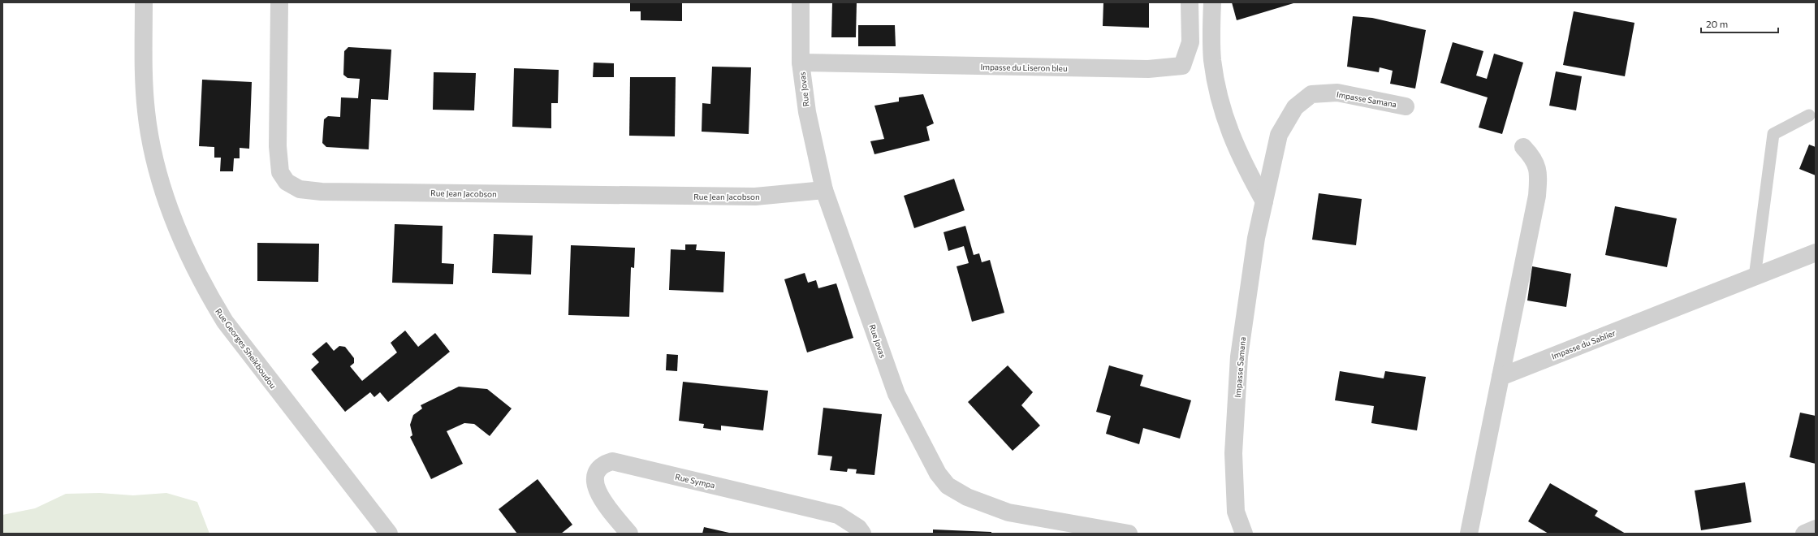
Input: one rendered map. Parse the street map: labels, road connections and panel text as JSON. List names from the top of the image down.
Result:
{
  "streets": {
    "street": [
      "Impasse du Liseron bleu",
      "Rue Jovas",
      "Impasse Samana",
      "Rue Jean Jacobson",
      "Impasse du Sablier",
      "Rue Georges Sheikboudou",
      "Rue Sympa"
    ]
  },
  "crossings": [
    ["Impasse du Liseron bleu", "Rue Jovas"],
    ["Rue Jovas", "Rue Jean Jacobson"]
  ],
  "scale_bar": "20 m"
}
